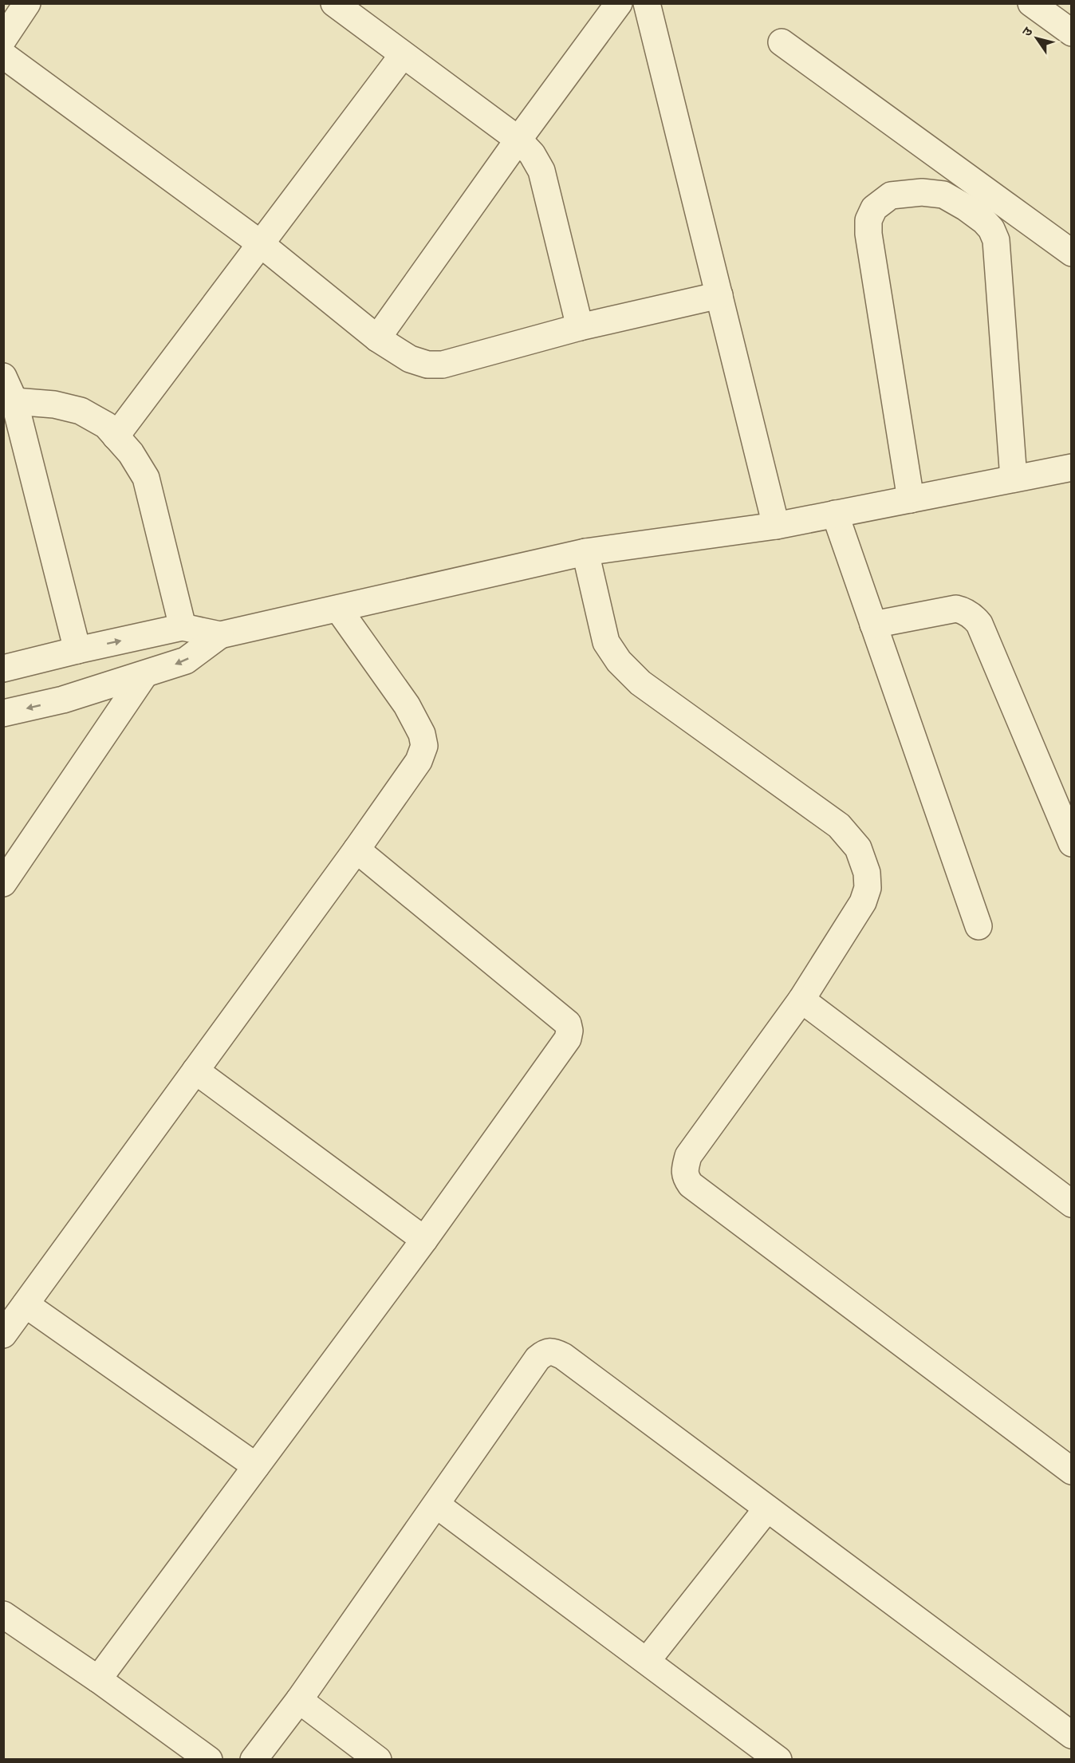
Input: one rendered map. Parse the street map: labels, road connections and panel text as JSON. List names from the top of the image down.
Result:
{
  "north": "top left"
}
